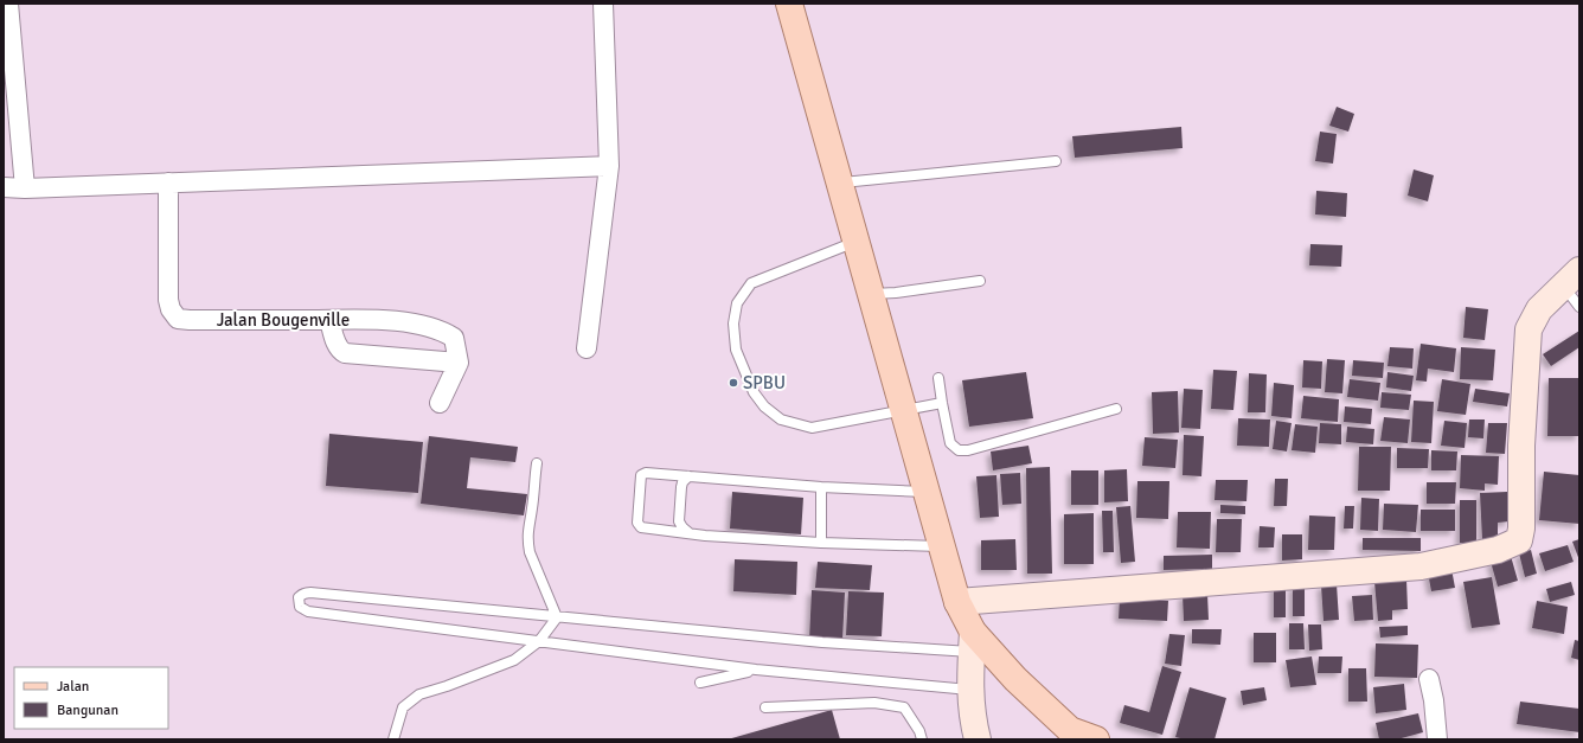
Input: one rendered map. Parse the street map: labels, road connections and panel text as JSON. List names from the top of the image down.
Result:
{
  "streets": {
    "street": ["Jalan Bougenville"]
  },
  "places": ["SPBU"],
  "legend": ["Jalan", "Bangunan"]
}
